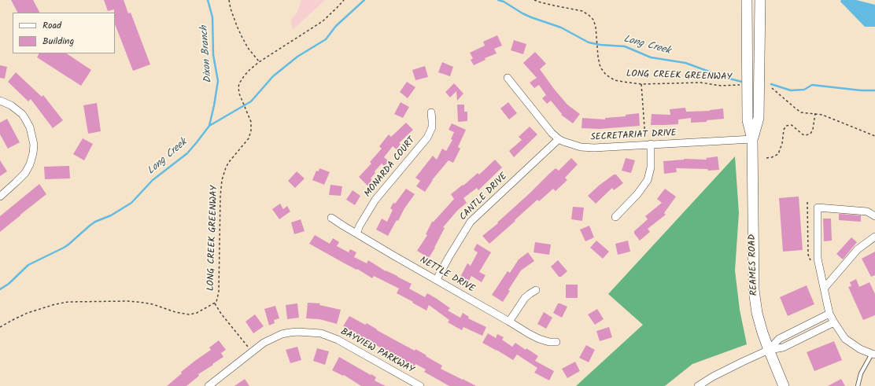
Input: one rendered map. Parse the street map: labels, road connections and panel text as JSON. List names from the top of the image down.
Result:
{
  "streets": {
    "main road": ["REAMES ROAD"],
    "street": [
      "SECRETARIAT DRIVE",
      "MONARDA COURT",
      "CANTLE DRIVE",
      "NETTLE DRIVE",
      "BAYVIEW PARKWAY"
    ],
    "path": ["LONG CREEK GREENWAY"]
  },
  "crossings": [
    ["SECRETARIAT DRIVE", "CANTLE DRIVE"],
    ["SECRETARIAT DRIVE", "REAMES ROAD"],
    ["MONARDA COURT", "NETTLE DRIVE"],
    ["CANTLE DRIVE", "NETTLE DRIVE"]
  ],
  "water": ["Long Creek", "Dixon Branch"],
  "legend": ["Road", "Building"]
}
